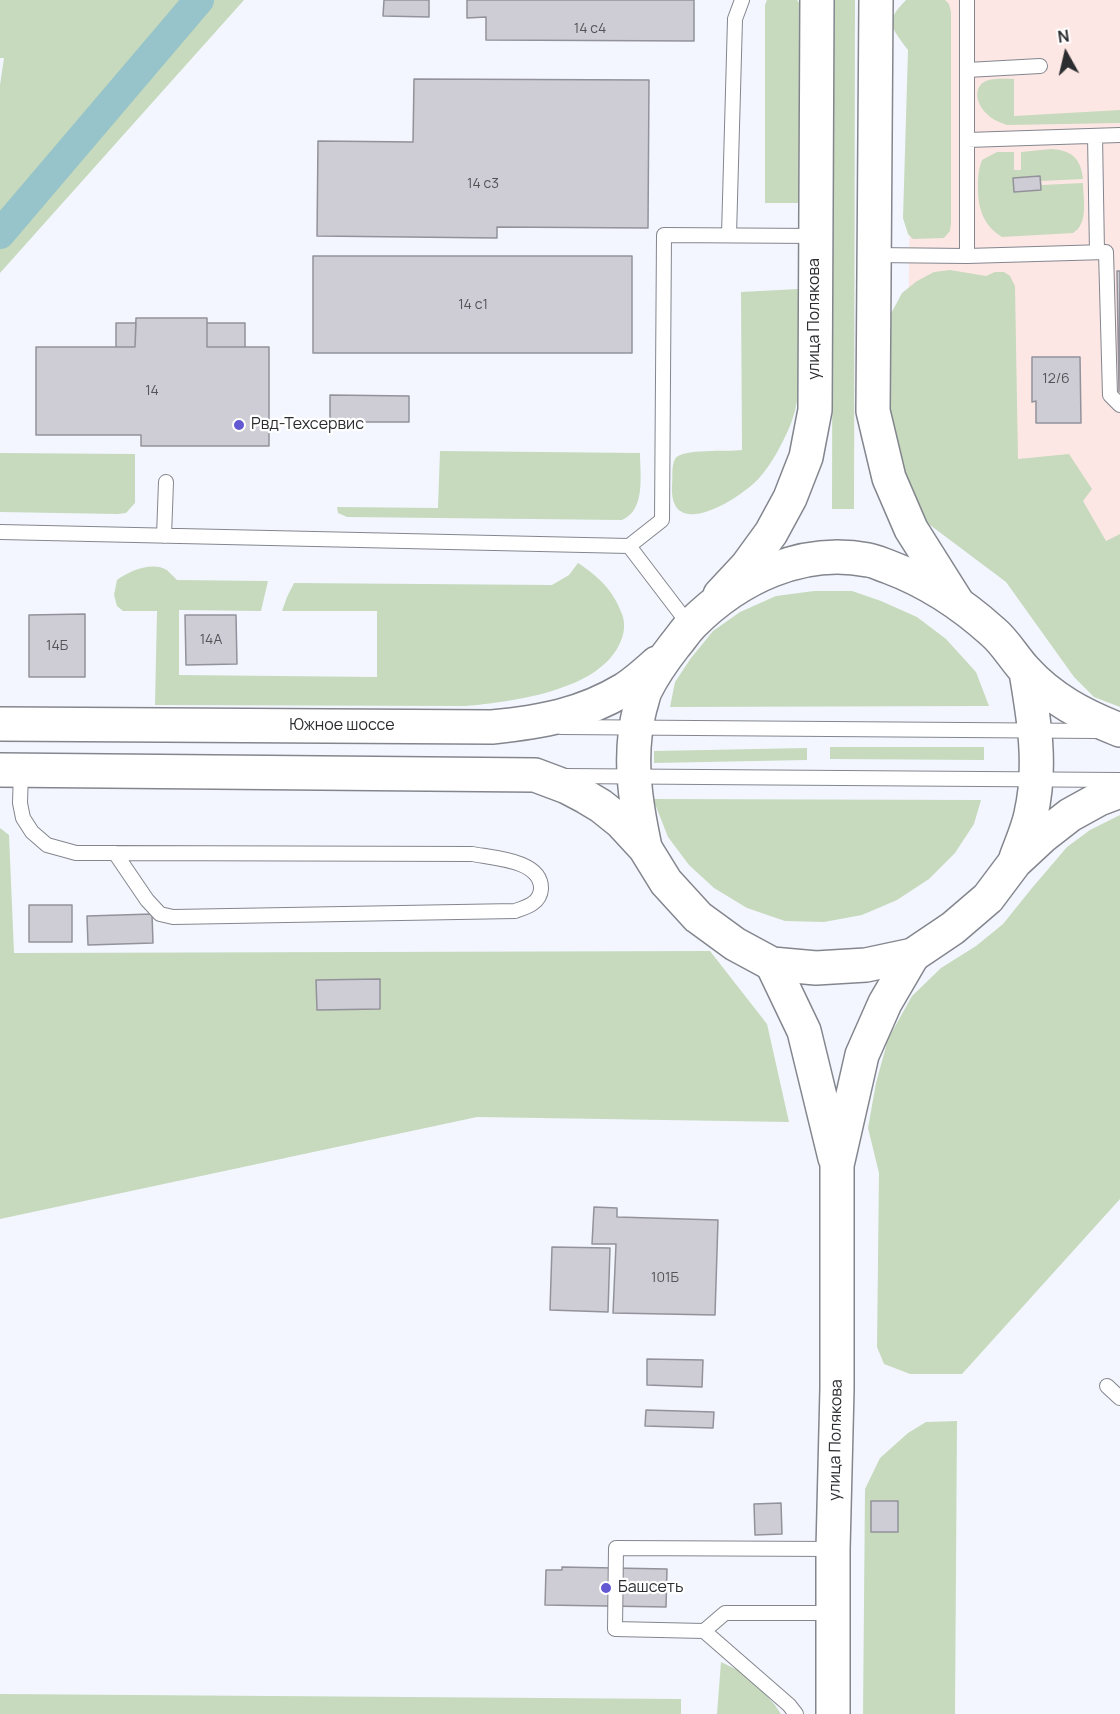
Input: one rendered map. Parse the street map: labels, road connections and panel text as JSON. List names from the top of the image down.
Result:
{
  "streets": {
    "main road": ["улица Полякова", "Южное шоссе"]
  },
  "crossings": [
    ["улица Полякова", "Южное шоссе"]
  ],
  "places": ["Рвд-Техсервис", "Башсеть"],
  "house_numbers": [
    "14 с4",
    "14 с3",
    "14 с1",
    "12/6",
    "14",
    "14А",
    "14Б",
    "101Б"
  ],
  "north": "top"
}
